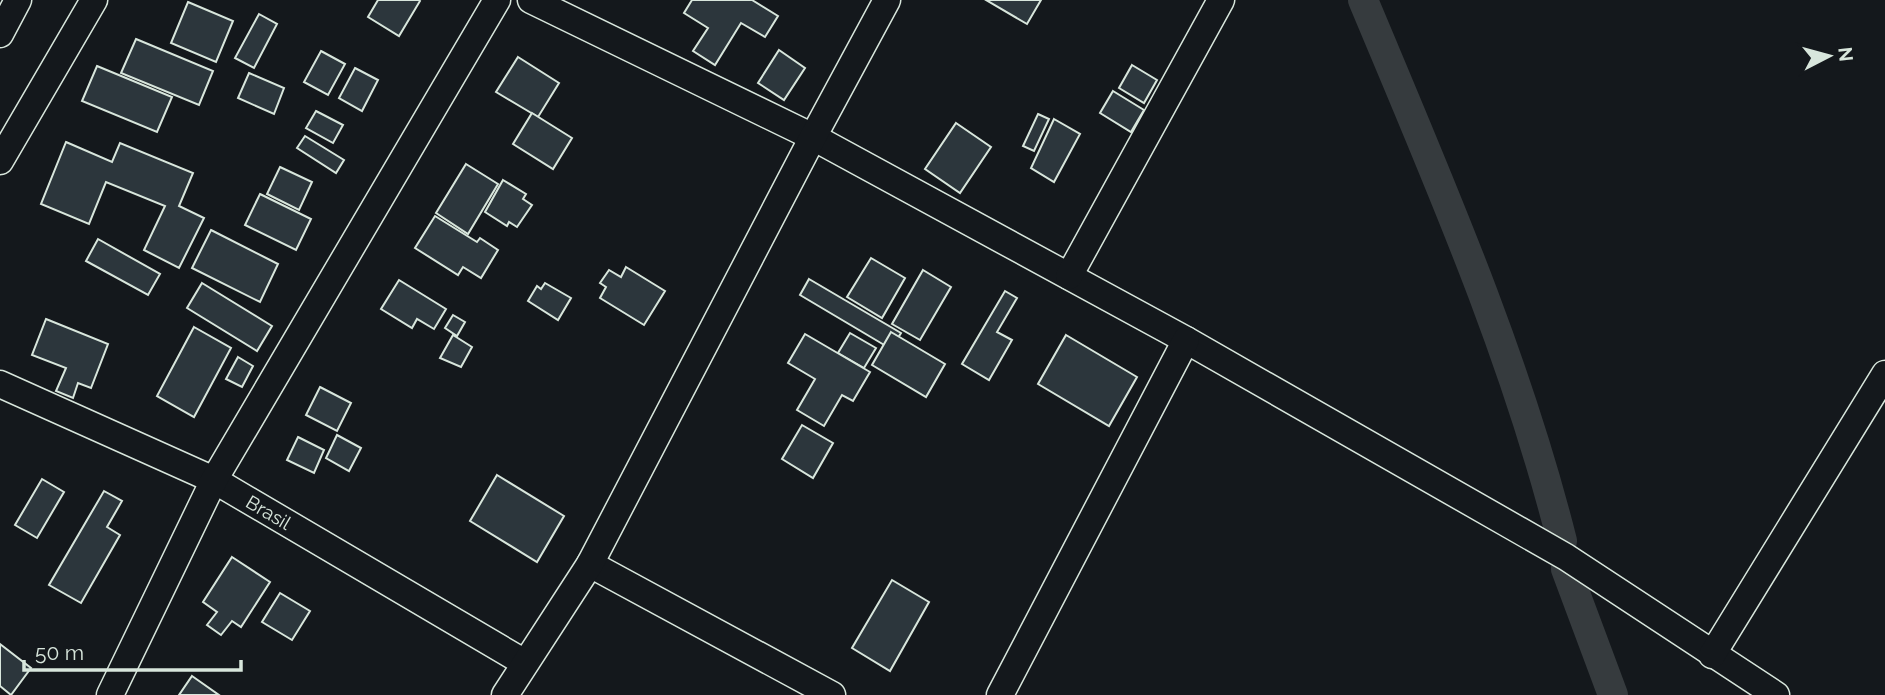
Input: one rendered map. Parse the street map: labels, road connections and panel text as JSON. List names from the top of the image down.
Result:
{
  "streets": {
    "street": ["Brasil"]
  },
  "scale_bar": "50 m",
  "north": "right"
}
